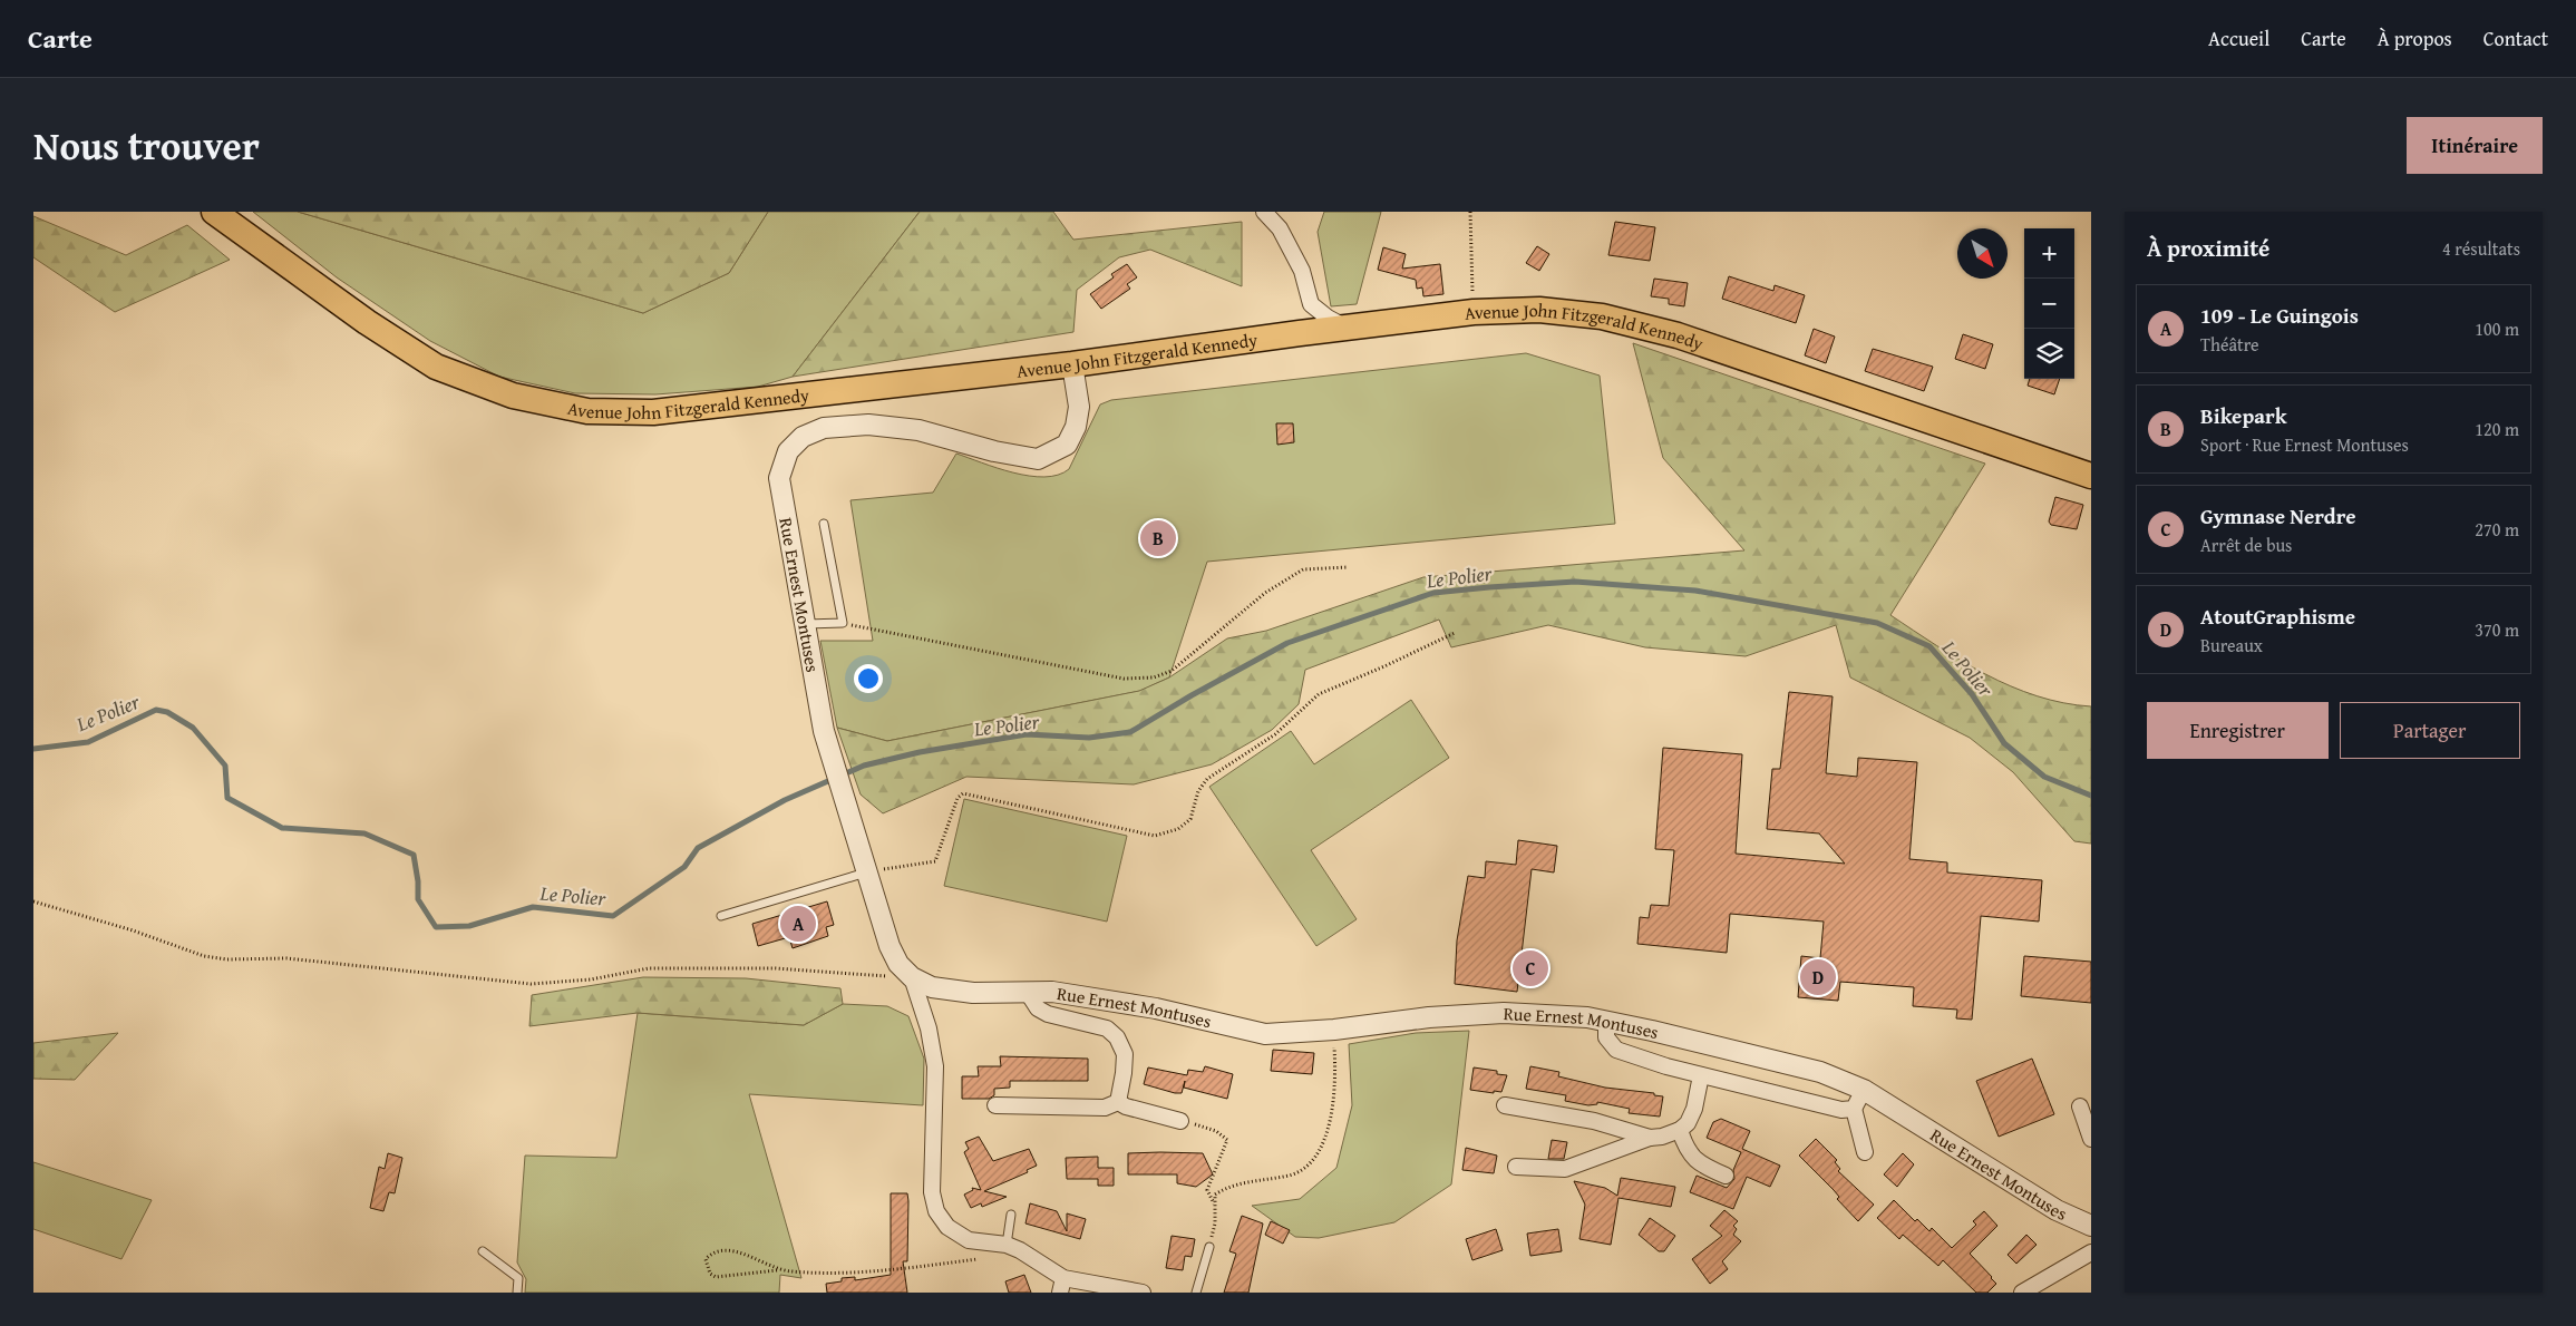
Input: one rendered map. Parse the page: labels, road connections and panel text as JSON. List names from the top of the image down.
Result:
{
  "streets": {
    "main road": ["Avenue John Fitzgerald Kennedy"],
    "street": ["Rue Ernest Montuses"]
  },
  "crossings": [
    ["Avenue John Fitzgerald Kennedy", "Rue Ernest Montuses"]
  ],
  "water": ["Le Polier"],
  "north": "bottom right",
  "page": {
    "header": "Carte",
    "nav": [
      "Accueil",
      "Carte",
      "À propos",
      "Contact"
    ],
    "title": "Nous trouver",
    "buttons": [
      "Itinéraire",
      ["Enregistrer", "Partager"]
    ],
    "heading": ["À proximité", "4 résultats"],
    "map_buttons": ["+", "−"],
    "list": [
      {
        "mark": "A",
        "name": "109 - Le Guingois",
        "note": "Théâtre",
        "value": "100 m"
      },
      {
        "mark": "B",
        "name": "Bikepark",
        "note": "Sport · Rue Ernest Montuses",
        "value": "120 m"
      },
      {
        "mark": "C",
        "name": "Gymnase Nerdre",
        "note": "Arrêt de bus",
        "value": "270 m"
      },
      {
        "mark": "D",
        "name": "AtoutGraphisme",
        "note": "Bureaux",
        "value": "370 m"
      }
    ],
    "pins": [
      "B",
      "A",
      "C",
      "D"
    ]
  }
}
